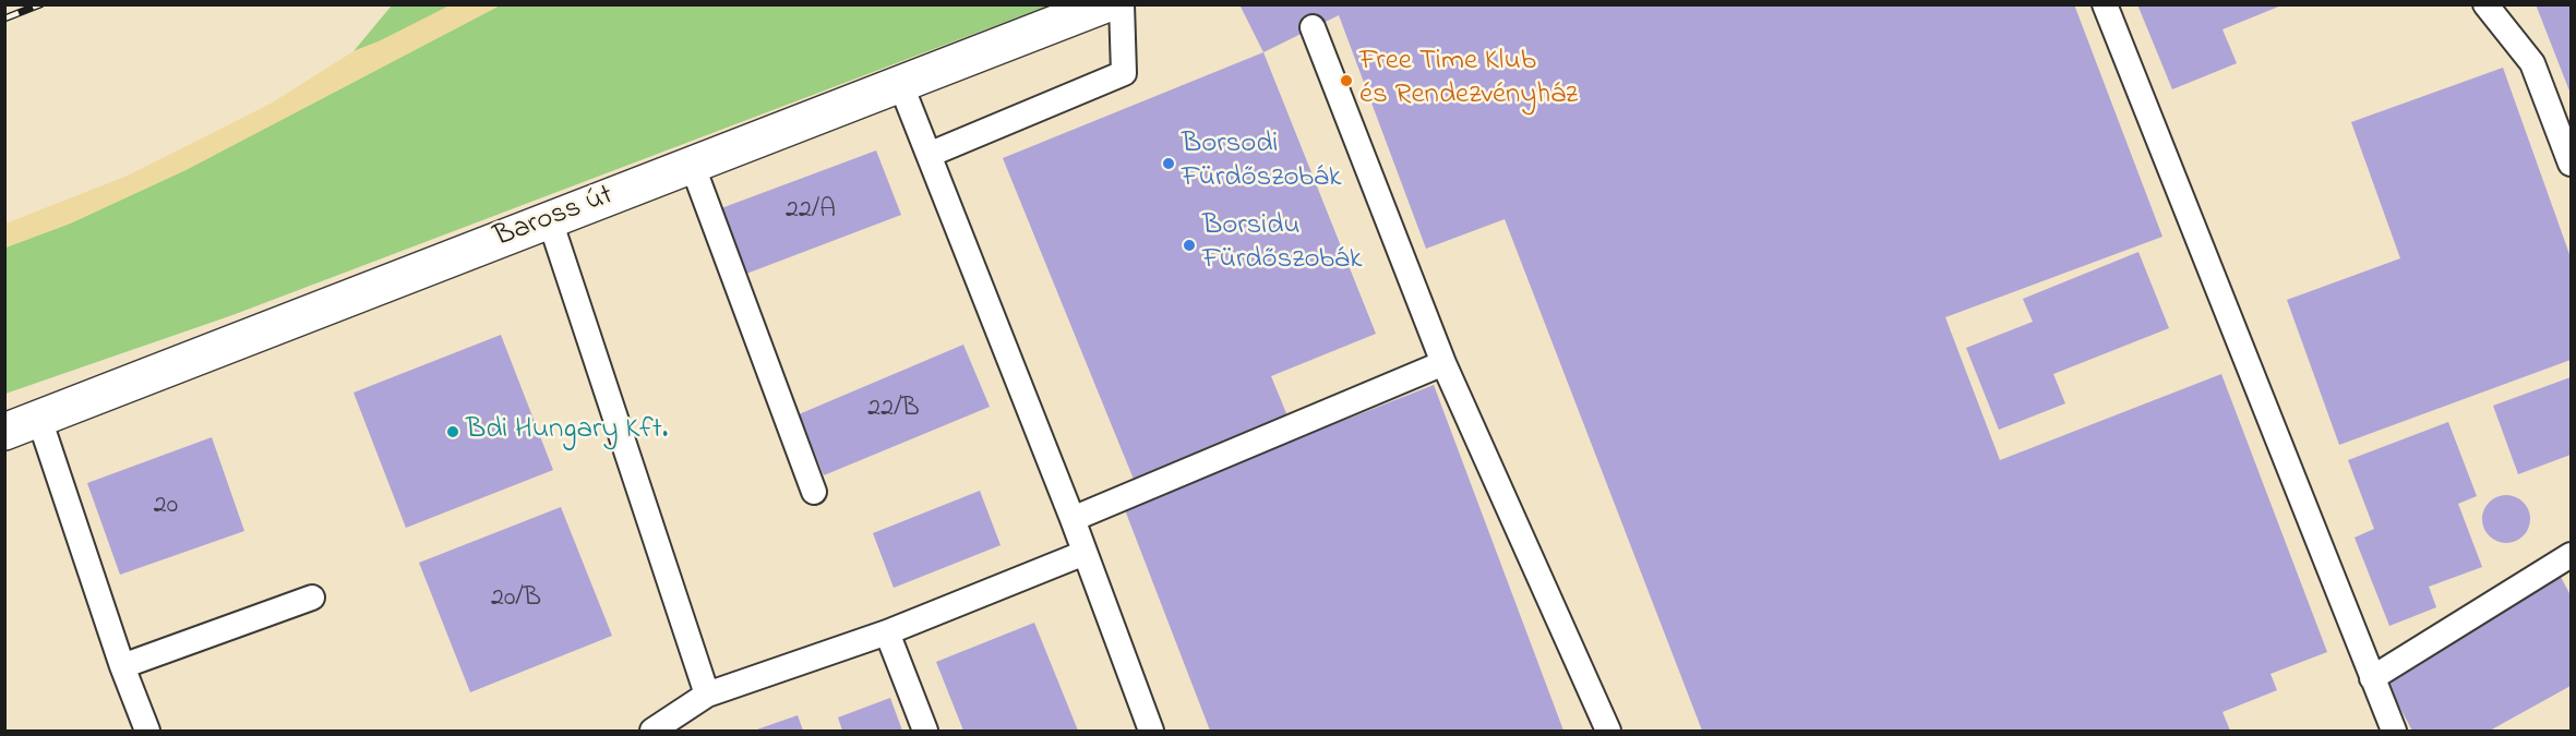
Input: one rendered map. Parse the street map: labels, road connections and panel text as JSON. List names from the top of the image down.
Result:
{
  "streets": {
    "street": ["Baross út"]
  },
  "places": [
    "Free Time Klub és Rendezvényház",
    "Borsodi Fürdőszobák",
    "Borsidu Fürdőszobák",
    "Bdi Hungary Kft."
  ],
  "house_numbers": [
    "22/A",
    "22/B",
    "20",
    "20/B"
  ]
}
